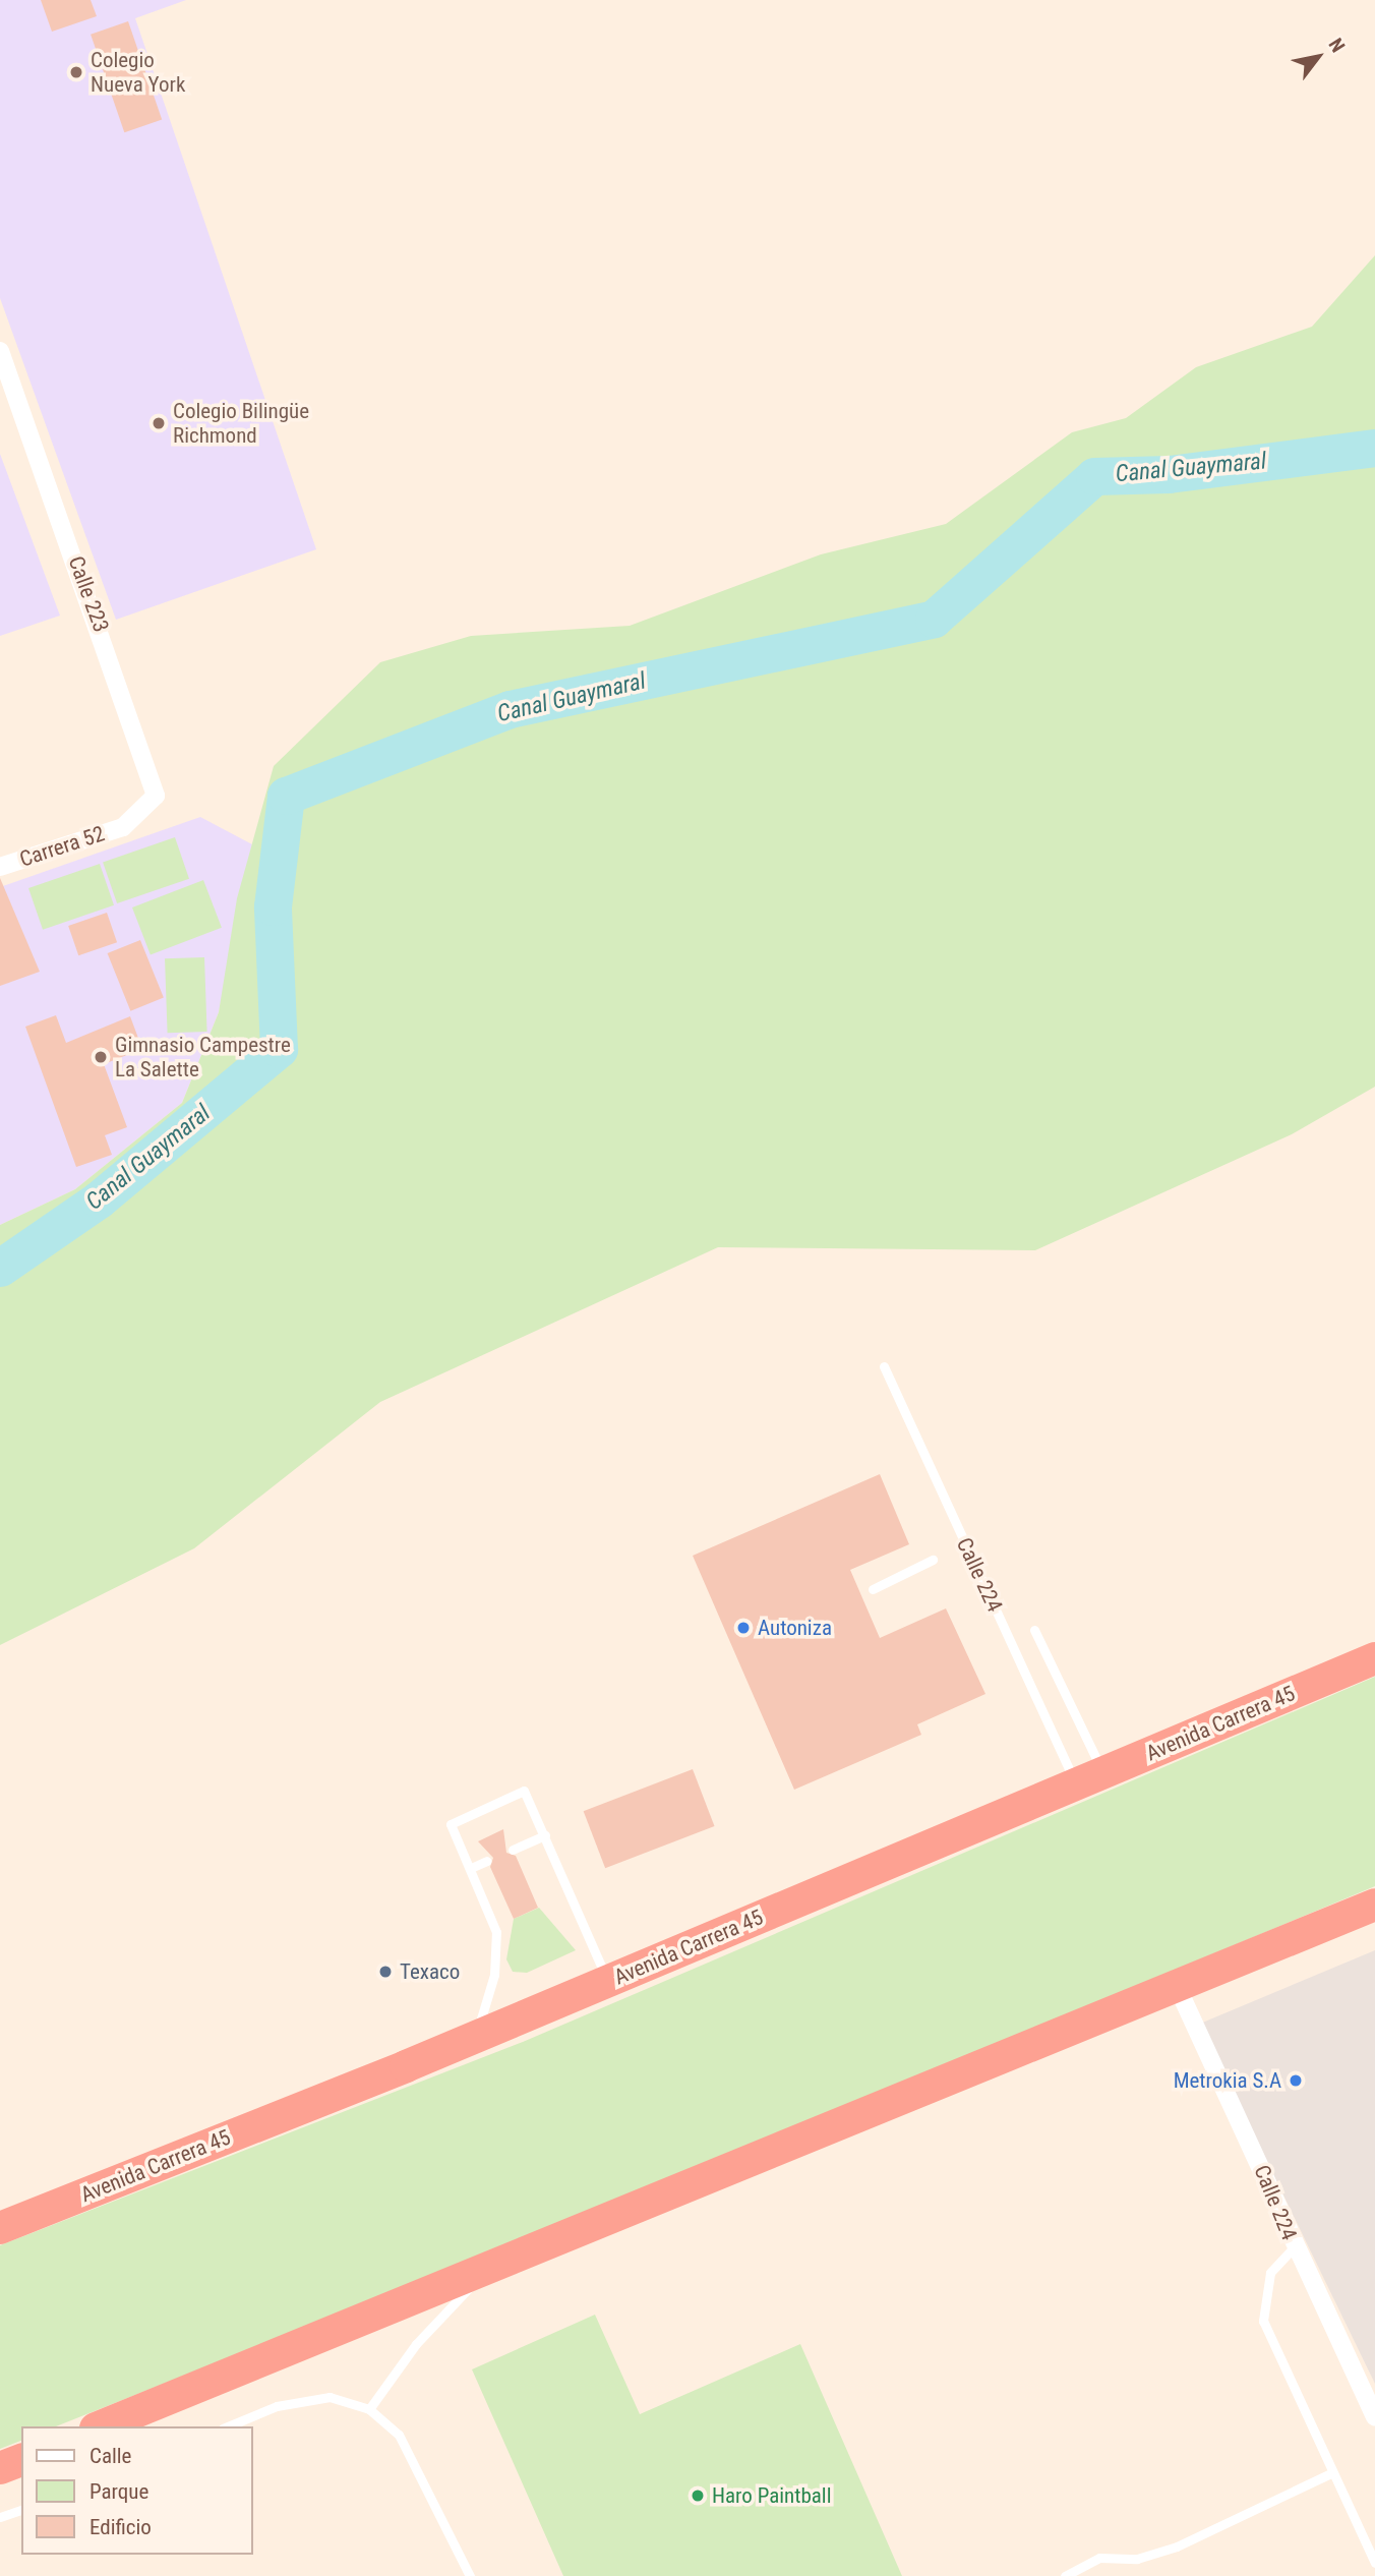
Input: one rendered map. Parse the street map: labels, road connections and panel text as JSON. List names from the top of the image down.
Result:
{
  "streets": {
    "highway": ["Avenida Carrera 45"],
    "street": ["Calle 223", "Carrera 52", "Calle 224"]
  },
  "crossings": [
    ["Calle 223", "Carrera 52"],
    ["Calle 224", "Avenida Carrera 45"]
  ],
  "water": ["Canal Guaymaral"],
  "places": [
    "Colegio Nueva York",
    "Colegio Bilingüe Richmond",
    "Gimnasio Campestre La Salette",
    "Autoniza",
    "Texaco",
    "Metrokia S.A",
    "Haro Paintball"
  ],
  "legend": ["Calle", "Parque", "Edificio"],
  "north": "top right"
}
